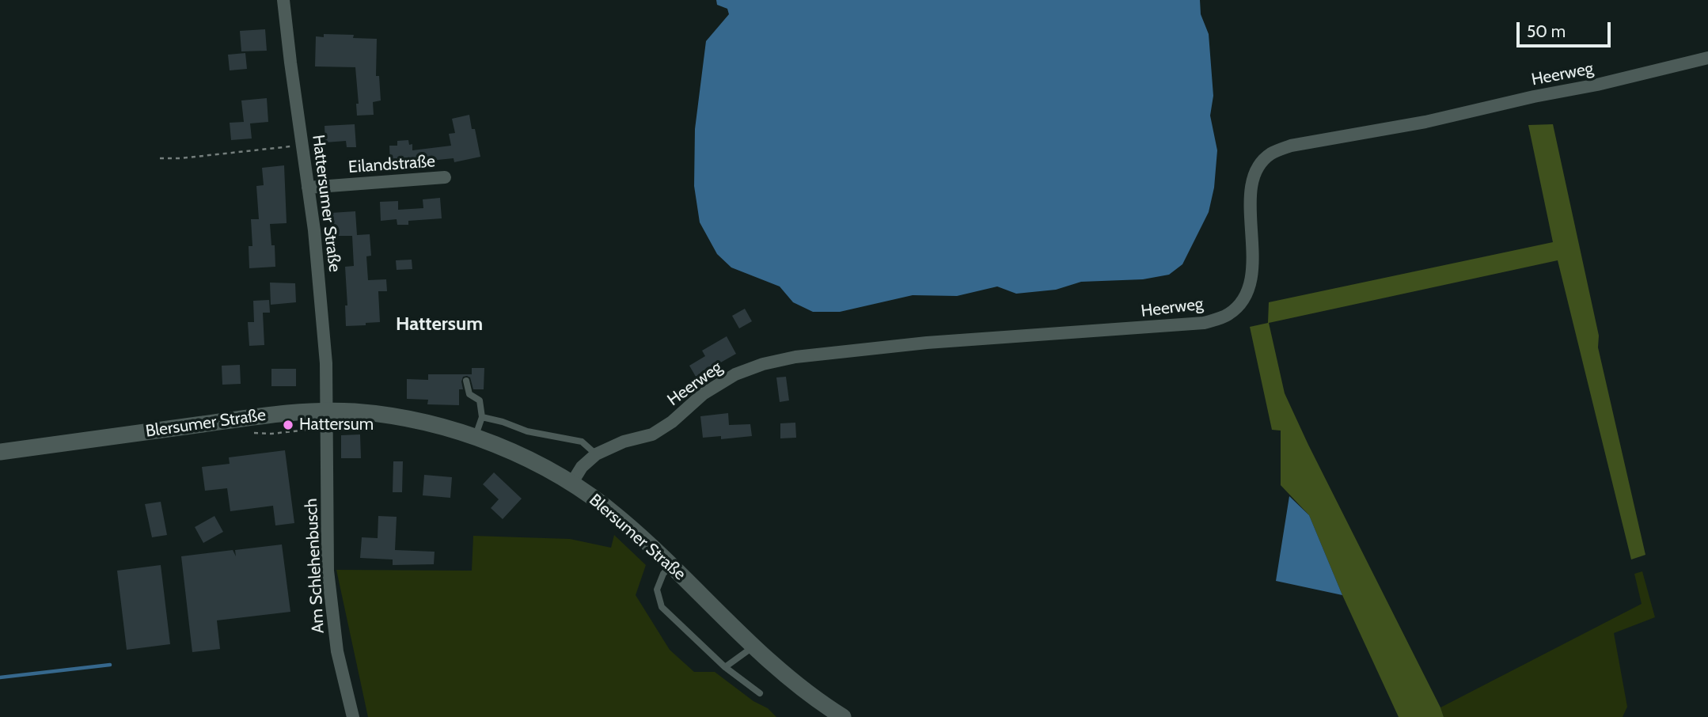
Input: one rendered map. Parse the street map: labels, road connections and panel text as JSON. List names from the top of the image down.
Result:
{
  "streets": {
    "main road": ["Blersumer Straße"],
    "street": [
      "Heerweg",
      "Eilandstraße",
      "Hattersumer Straße",
      "Am Schlehenbusch"
    ]
  },
  "crossings": [
    ["Heerweg", "Blersumer Straße"],
    ["Eilandstraße", "Hattersumer Straße"],
    ["Hattersumer Straße", "Blersumer Straße"],
    ["Hattersumer Straße", "Am Schlehenbusch"],
    ["Blersumer Straße", "Am Schlehenbusch"]
  ],
  "districts": ["Hattersum"],
  "places": ["Hattersum"],
  "scale_bar": "50 m"
}
